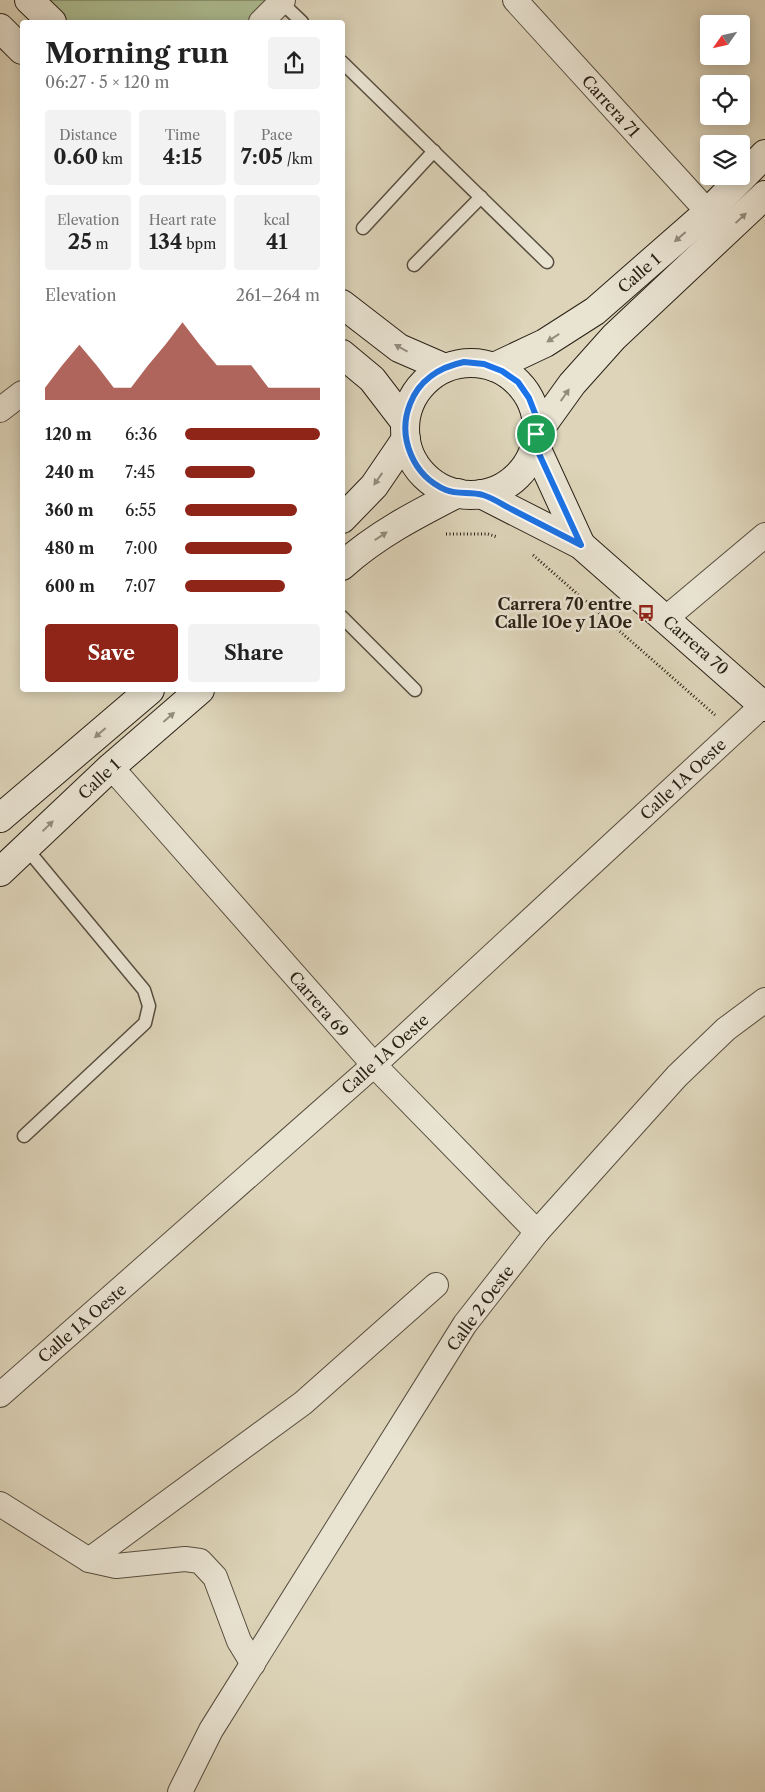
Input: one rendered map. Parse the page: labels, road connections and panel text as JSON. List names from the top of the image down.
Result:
{
  "streets": {
    "street": [
      "Carrera 71",
      "Calle 1",
      "Carrera 70",
      "Calle 1A Oeste",
      "Carrera 69",
      "Calle 2 Oeste"
    ]
  },
  "crossings": [
    ["Carrera 71", "Calle 1"],
    ["Calle 1", "Carrera 70"],
    ["Calle 1", "Carrera 69"],
    ["Carrera 70", "Calle 1A Oeste"],
    ["Calle 1A Oeste", "Carrera 69"],
    ["Carrera 69", "Calle 2 Oeste"]
  ],
  "places": {
    "bus stop": ["Carrera 70 entre Calle 1Oe y 1AOe"]
  },
  "north": "bottom left",
  "page": {
    "heading": ["Morning run", "06:27 · 5 × 120 m"],
    "stats": [
      ["Distance", "0.60 km"],
      ["Time", "4:15"],
      ["Pace", "7:05 /km"],
      ["Elevation", "25 m"],
      ["Heart rate", "134 bpm"],
      ["kcal", "41"]
    ],
    "chart": ["Elevation", "261–264 m"],
    "list": [
      {
        "name": "120 m",
        "note": "6:36"
      },
      {
        "name": "240 m",
        "note": "7:45"
      },
      {
        "name": "360 m",
        "note": "6:55"
      },
      {
        "name": "480 m",
        "note": "7:00"
      },
      {
        "name": "600 m",
        "note": "7:07"
      }
    ],
    "buttons": ["Save", "Share"]
  }
}
